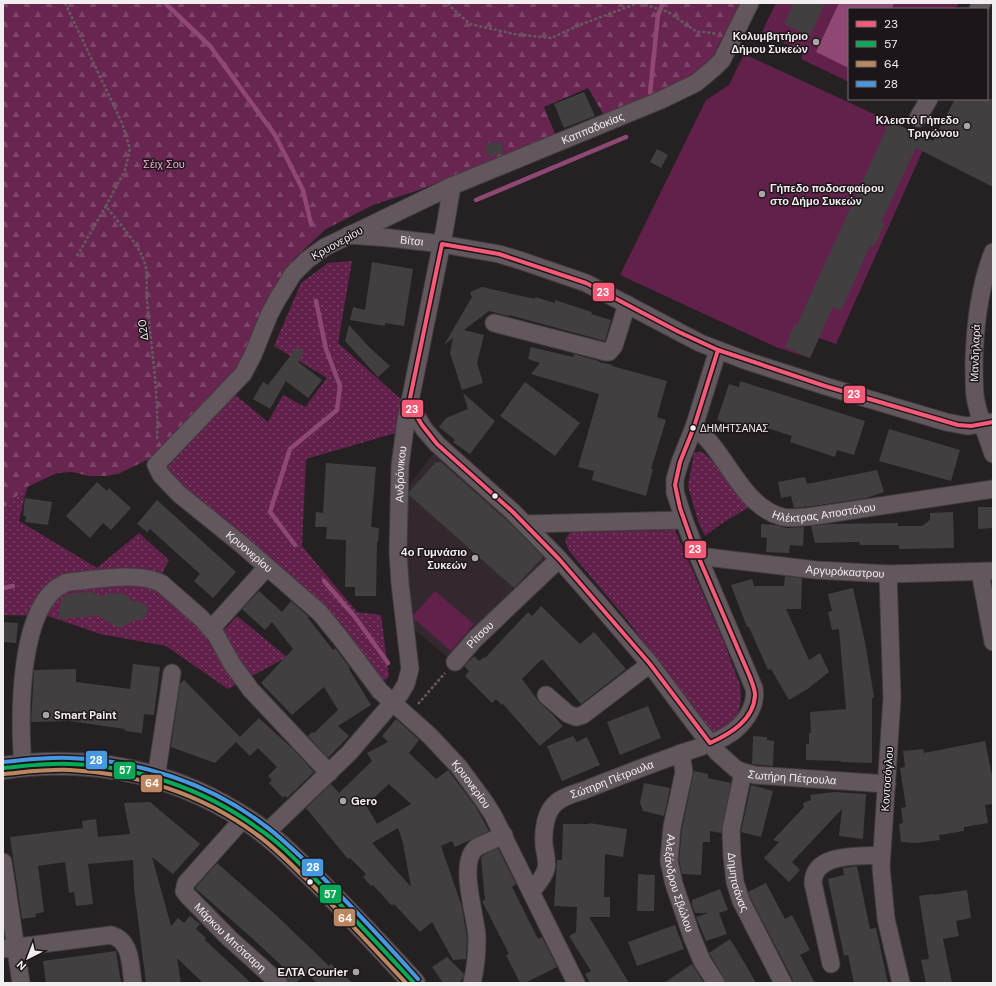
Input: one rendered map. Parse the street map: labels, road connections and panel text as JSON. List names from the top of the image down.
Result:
{
  "streets": {
    "street": [
      "Καππαδοκίας",
      "Βίτσι",
      "Κρυονερίου",
      "Μανδηλαρά",
      "Ανδρόνικου",
      "Ηλέκτρας Αποστόλου",
      "Αργυρόκαστρου",
      "Ρίτσου",
      "Σωτήρη Πέτρουλα",
      "Κοντοσόγλου",
      "Σώτηρη Πέτρουλα",
      "Δημητσάνας",
      "Αλεξάνδρου Σβώλου",
      "Μάρκου Μπότσαρη"
    ],
    "path": ["Δ20"]
  },
  "crossings": [
    ["Καππαδοκίας", "Κρυονερίου"],
    ["Βίτσι", "Κρυονερίου"],
    ["Βίτσι", "Μανδηλαρά"],
    ["Βίτσι", "Ανδρόνικου"],
    ["Κρυονερίου", "Δ20"],
    ["Κρυονερίου", "Ανδρόνικου"],
    ["Κρυονερίου", "Σώτηρη Πέτρουλα"],
    ["Ανδρόνικου", "Σωτήρη Πέτρουλα"],
    ["Αργυρόκαστρου", "Κοντοσόγλου"],
    ["Ρίτσου", "Σωτήρη Πέτρουλα"],
    ["Σωτήρη Πέτρουλα", "Κοντοσόγλου"],
    ["Σωτήρη Πέτρουλα", "Σώτηρη Πέτρουλα"],
    ["Σωτήρη Πέτρουλα", "Δημητσάνας"],
    ["Σώτηρη Πέτρουλα", "Αλεξάνδρου Σβώλου"]
  ],
  "parks": ["Σέιχ Σου"],
  "places": [
    "Κολυμβητήριο Δήμου Συκεών",
    "Κλειστό Γήπεδο Τριγώνου",
    "Γήπεδο ποδοσφαίρου στο Δήμο Συκεών",
    "ΔΗΜΗΤΣΑΝΑΣ",
    "4ο Γυμνάσιο Συκεών",
    "Smart Paint",
    "Gero",
    "ΕΛΤΑ Courier"
  ],
  "lines": [
    "transit line 23",
    "transit line 28",
    "transit line 57",
    "transit line 64"
  ],
  "legend": [
    "23",
    "57",
    "64",
    "28"
  ],
  "north": "bottom left"
}
